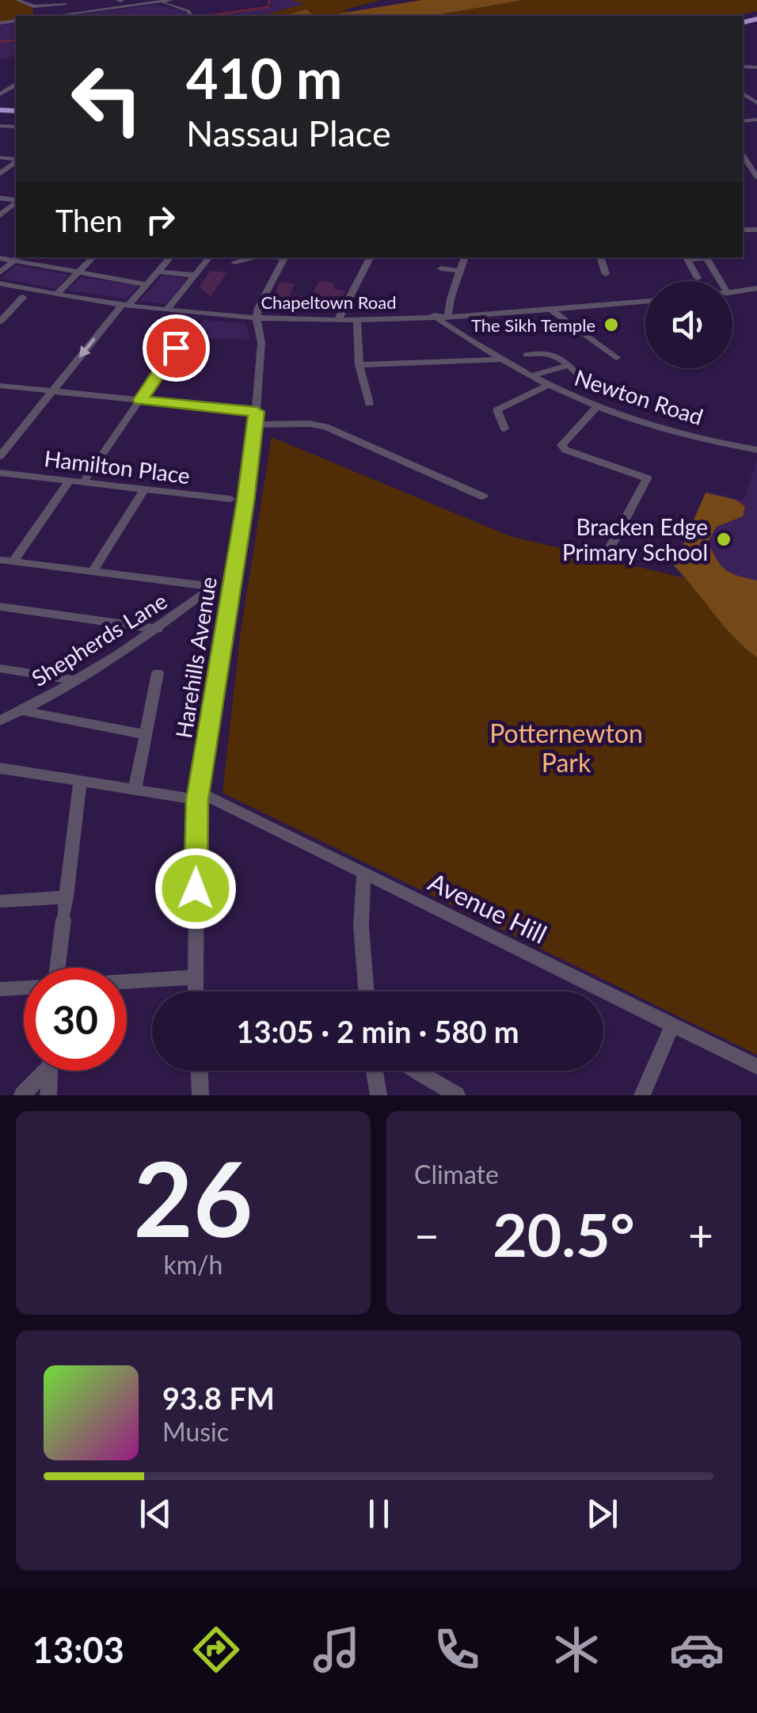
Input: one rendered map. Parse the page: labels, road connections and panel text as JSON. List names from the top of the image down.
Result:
{
  "streets": {
    "street": [
      "Chapeltown Road",
      "Newton Road",
      "Hamilton Place",
      "Shepherds Lane",
      "Harehills Avenue",
      "Avenue Hill"
    ]
  },
  "crossings": [
    ["Chapeltown Road", "Newton Road"],
    ["Chapeltown Road", "Harehills Avenue"],
    ["Harehills Avenue", "Avenue Hill"]
  ],
  "parks": ["Potternewton Park"],
  "places": ["The Sikh Temple", "Bracken Edge Primary School"],
  "page": {
    "turn": ["410 m", "Nassau Place"],
    "then": "Then",
    "limit": "30",
    "trip": "13:05 · 2 min · 580 m",
    "tile": [
      ["26", "km/h"],
      "Climate"
    ],
    "heat": ["−", "20.5°", "+"],
    "song": ["93.8 FM", "Music"],
    "tabs": "13:03"
  }
}
